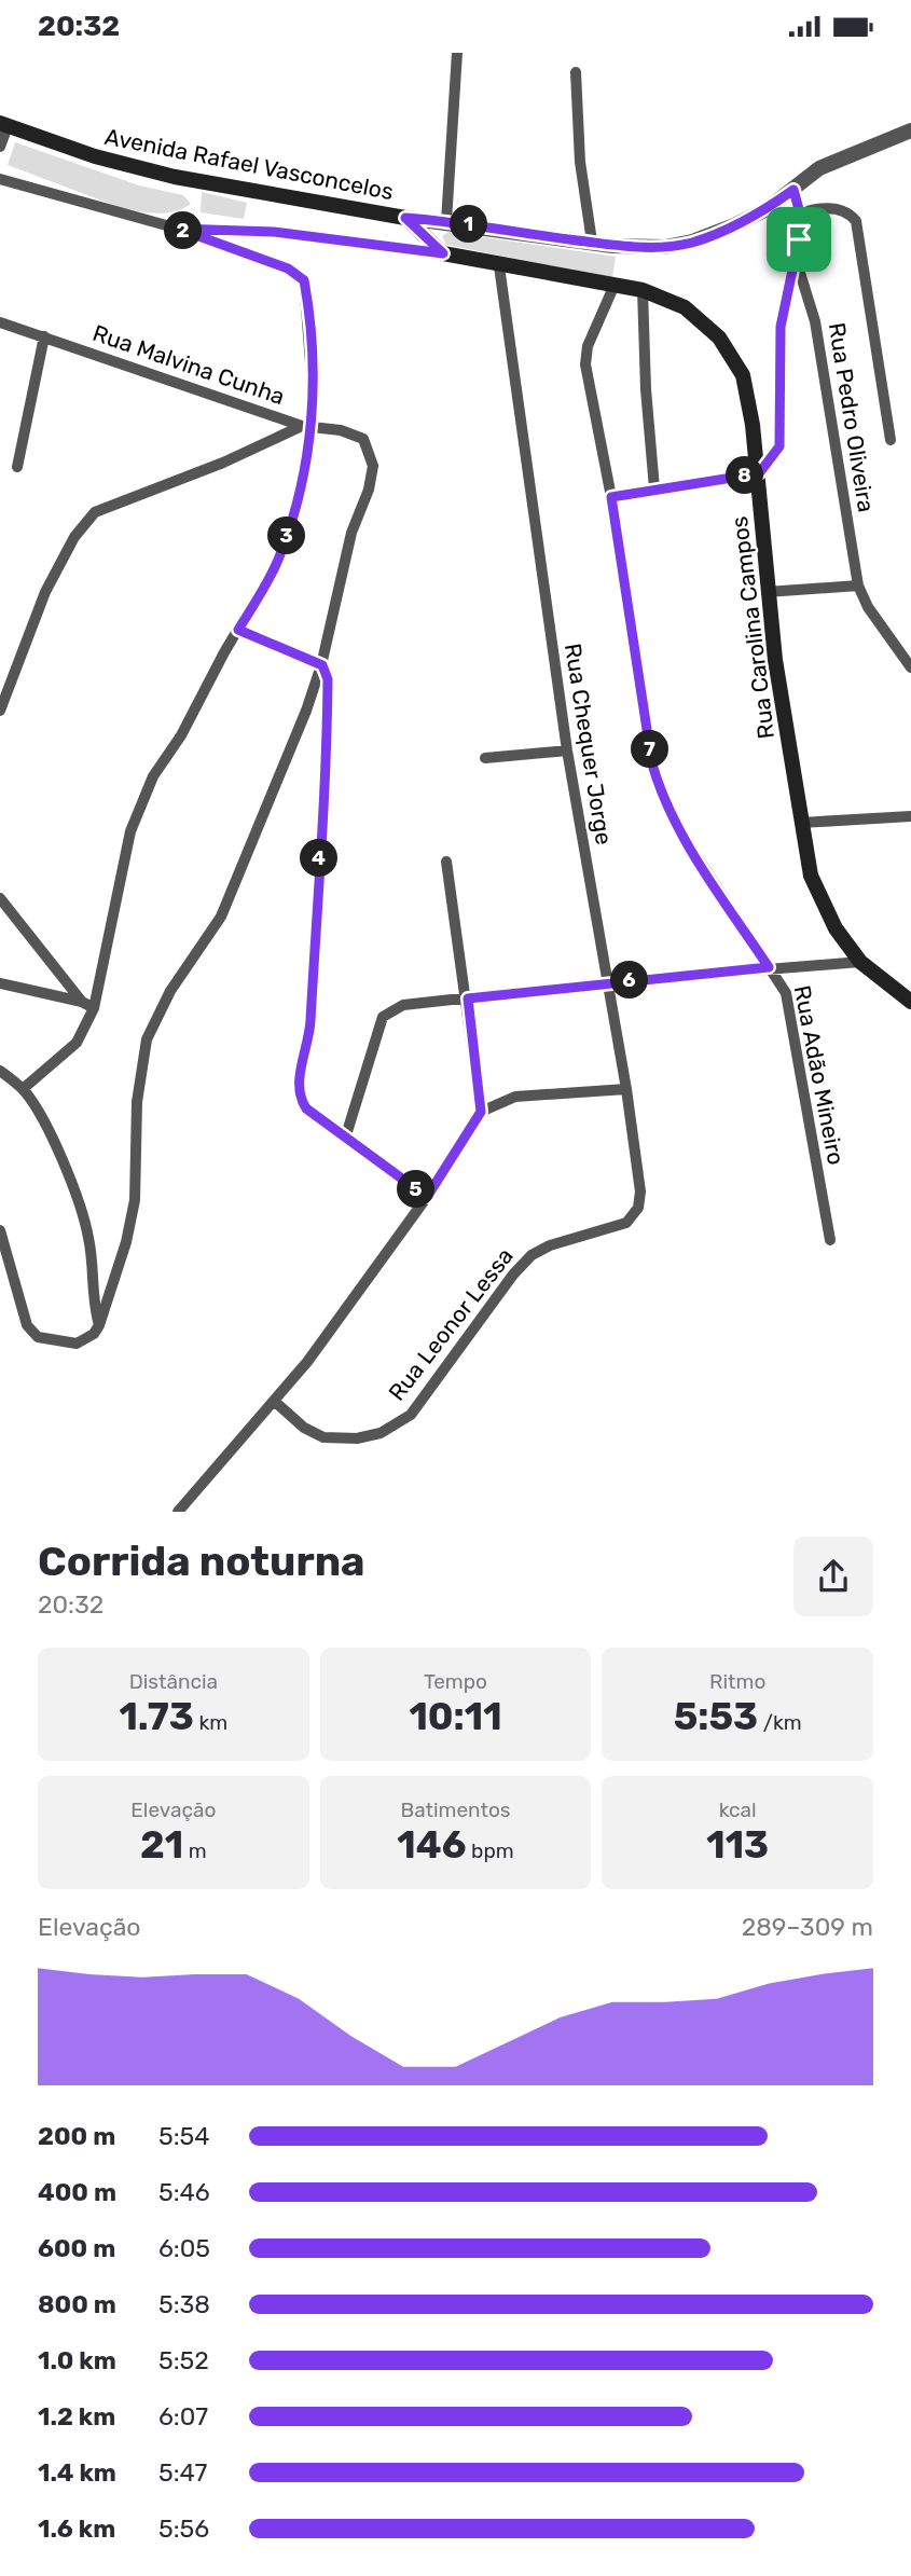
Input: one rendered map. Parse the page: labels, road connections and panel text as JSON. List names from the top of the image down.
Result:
{
  "streets": {
    "main road": ["Avenida Rafael Vasconcelos", "Rua Carolina Campos"],
    "street": [
      "Rua Malvina Cunha",
      "Rua Pedro Oliveira",
      "Rua Chequer Jorge",
      "Rua Adão Mineiro",
      "Rua Leonor Lessa"
    ]
  },
  "crossings": [
    ["Rua Carolina Campos", "Rua Chequer Jorge"],
    ["Rua Carolina Campos", "Rua Adão Mineiro"],
    ["Rua Chequer Jorge", "Rua Leonor Lessa"]
  ],
  "page": {
    "status": "20:32",
    "pins": [
      "1",
      "2",
      "8",
      "3",
      "7",
      "4",
      "6",
      "5"
    ],
    "heading": ["Corrida noturna", "20:32"],
    "stats": [
      ["Distância", "1.73 km"],
      ["Tempo", "10:11"],
      ["Ritmo", "5:53 /km"],
      ["Elevação", "21 m"],
      ["Batimentos", "146 bpm"],
      ["kcal", "113"]
    ],
    "chart": ["Elevação", "289–309 m"],
    "list": [
      {
        "name": "200 m",
        "note": "5:54"
      },
      {
        "name": "400 m",
        "note": "5:46"
      },
      {
        "name": "600 m",
        "note": "6:05"
      },
      {
        "name": "800 m",
        "note": "5:38"
      },
      {
        "name": "1.0 km",
        "note": "5:52"
      },
      {
        "name": "1.2 km",
        "note": "6:07"
      },
      {
        "name": "1.4 km",
        "note": "5:47"
      },
      {
        "name": "1.6 km",
        "note": "5:56"
      }
    ]
  }
}
